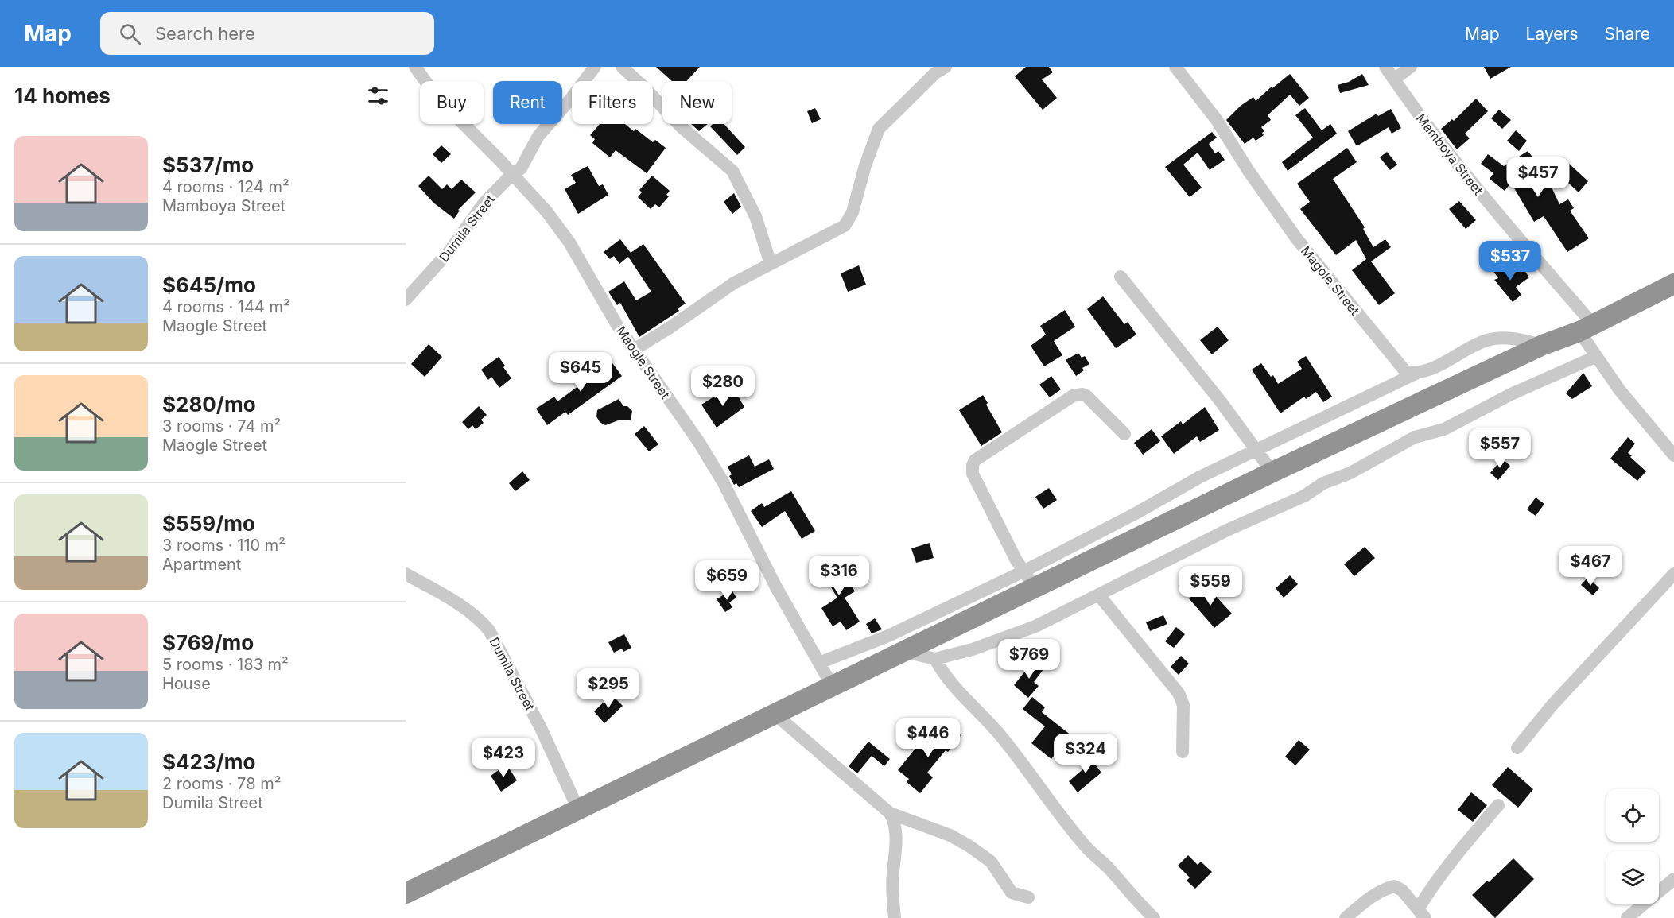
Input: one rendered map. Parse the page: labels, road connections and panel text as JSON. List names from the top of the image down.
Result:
{
  "streets": {
    "street": [
      "Mamboya Street",
      "Dumila Street",
      "Magole Street",
      "Maogle Street"
    ]
  },
  "crossings": [
    ["Dumila Street", "Maogle Street"]
  ],
  "page": {
    "header": "Map",
    "search": "Search here",
    "nav": ["Map", "Layers", "Share"],
    "heading": "14 homes",
    "chip": [
      "Buy",
      "Rent",
      "Filters",
      "New"
    ],
    "list": [
      {
        "name": "$537/mo",
        "note": "4 rooms · 124 m² · Mamboya Street"
      },
      {
        "name": "$645/mo",
        "note": "4 rooms · 144 m² · Maogle Street"
      },
      {
        "name": "$280/mo",
        "note": "3 rooms · 74 m² · Maogle Street"
      },
      {
        "name": "$559/mo",
        "note": "3 rooms · 110 m² · Apartment"
      },
      {
        "name": "$769/mo",
        "note": "5 rooms · 183 m² · House"
      },
      {
        "name": "$423/mo",
        "note": "2 rooms · 78 m² · Dumila Street"
      }
    ],
    "price": [
      "$457",
      "$537",
      "$645",
      "$280",
      "$557",
      "$467",
      "$316",
      "$659",
      "$559",
      "$769",
      "$295",
      "$446",
      "$324",
      "$423"
    ]
  }
}
